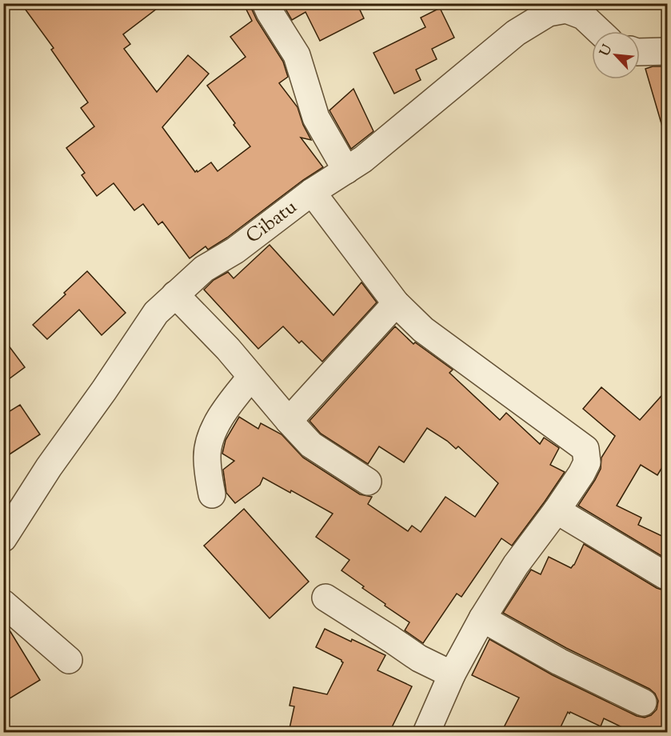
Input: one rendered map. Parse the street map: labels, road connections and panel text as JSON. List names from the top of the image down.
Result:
{
  "streets": {
    "street": ["Cibatu"]
  },
  "north": "top left"
}
